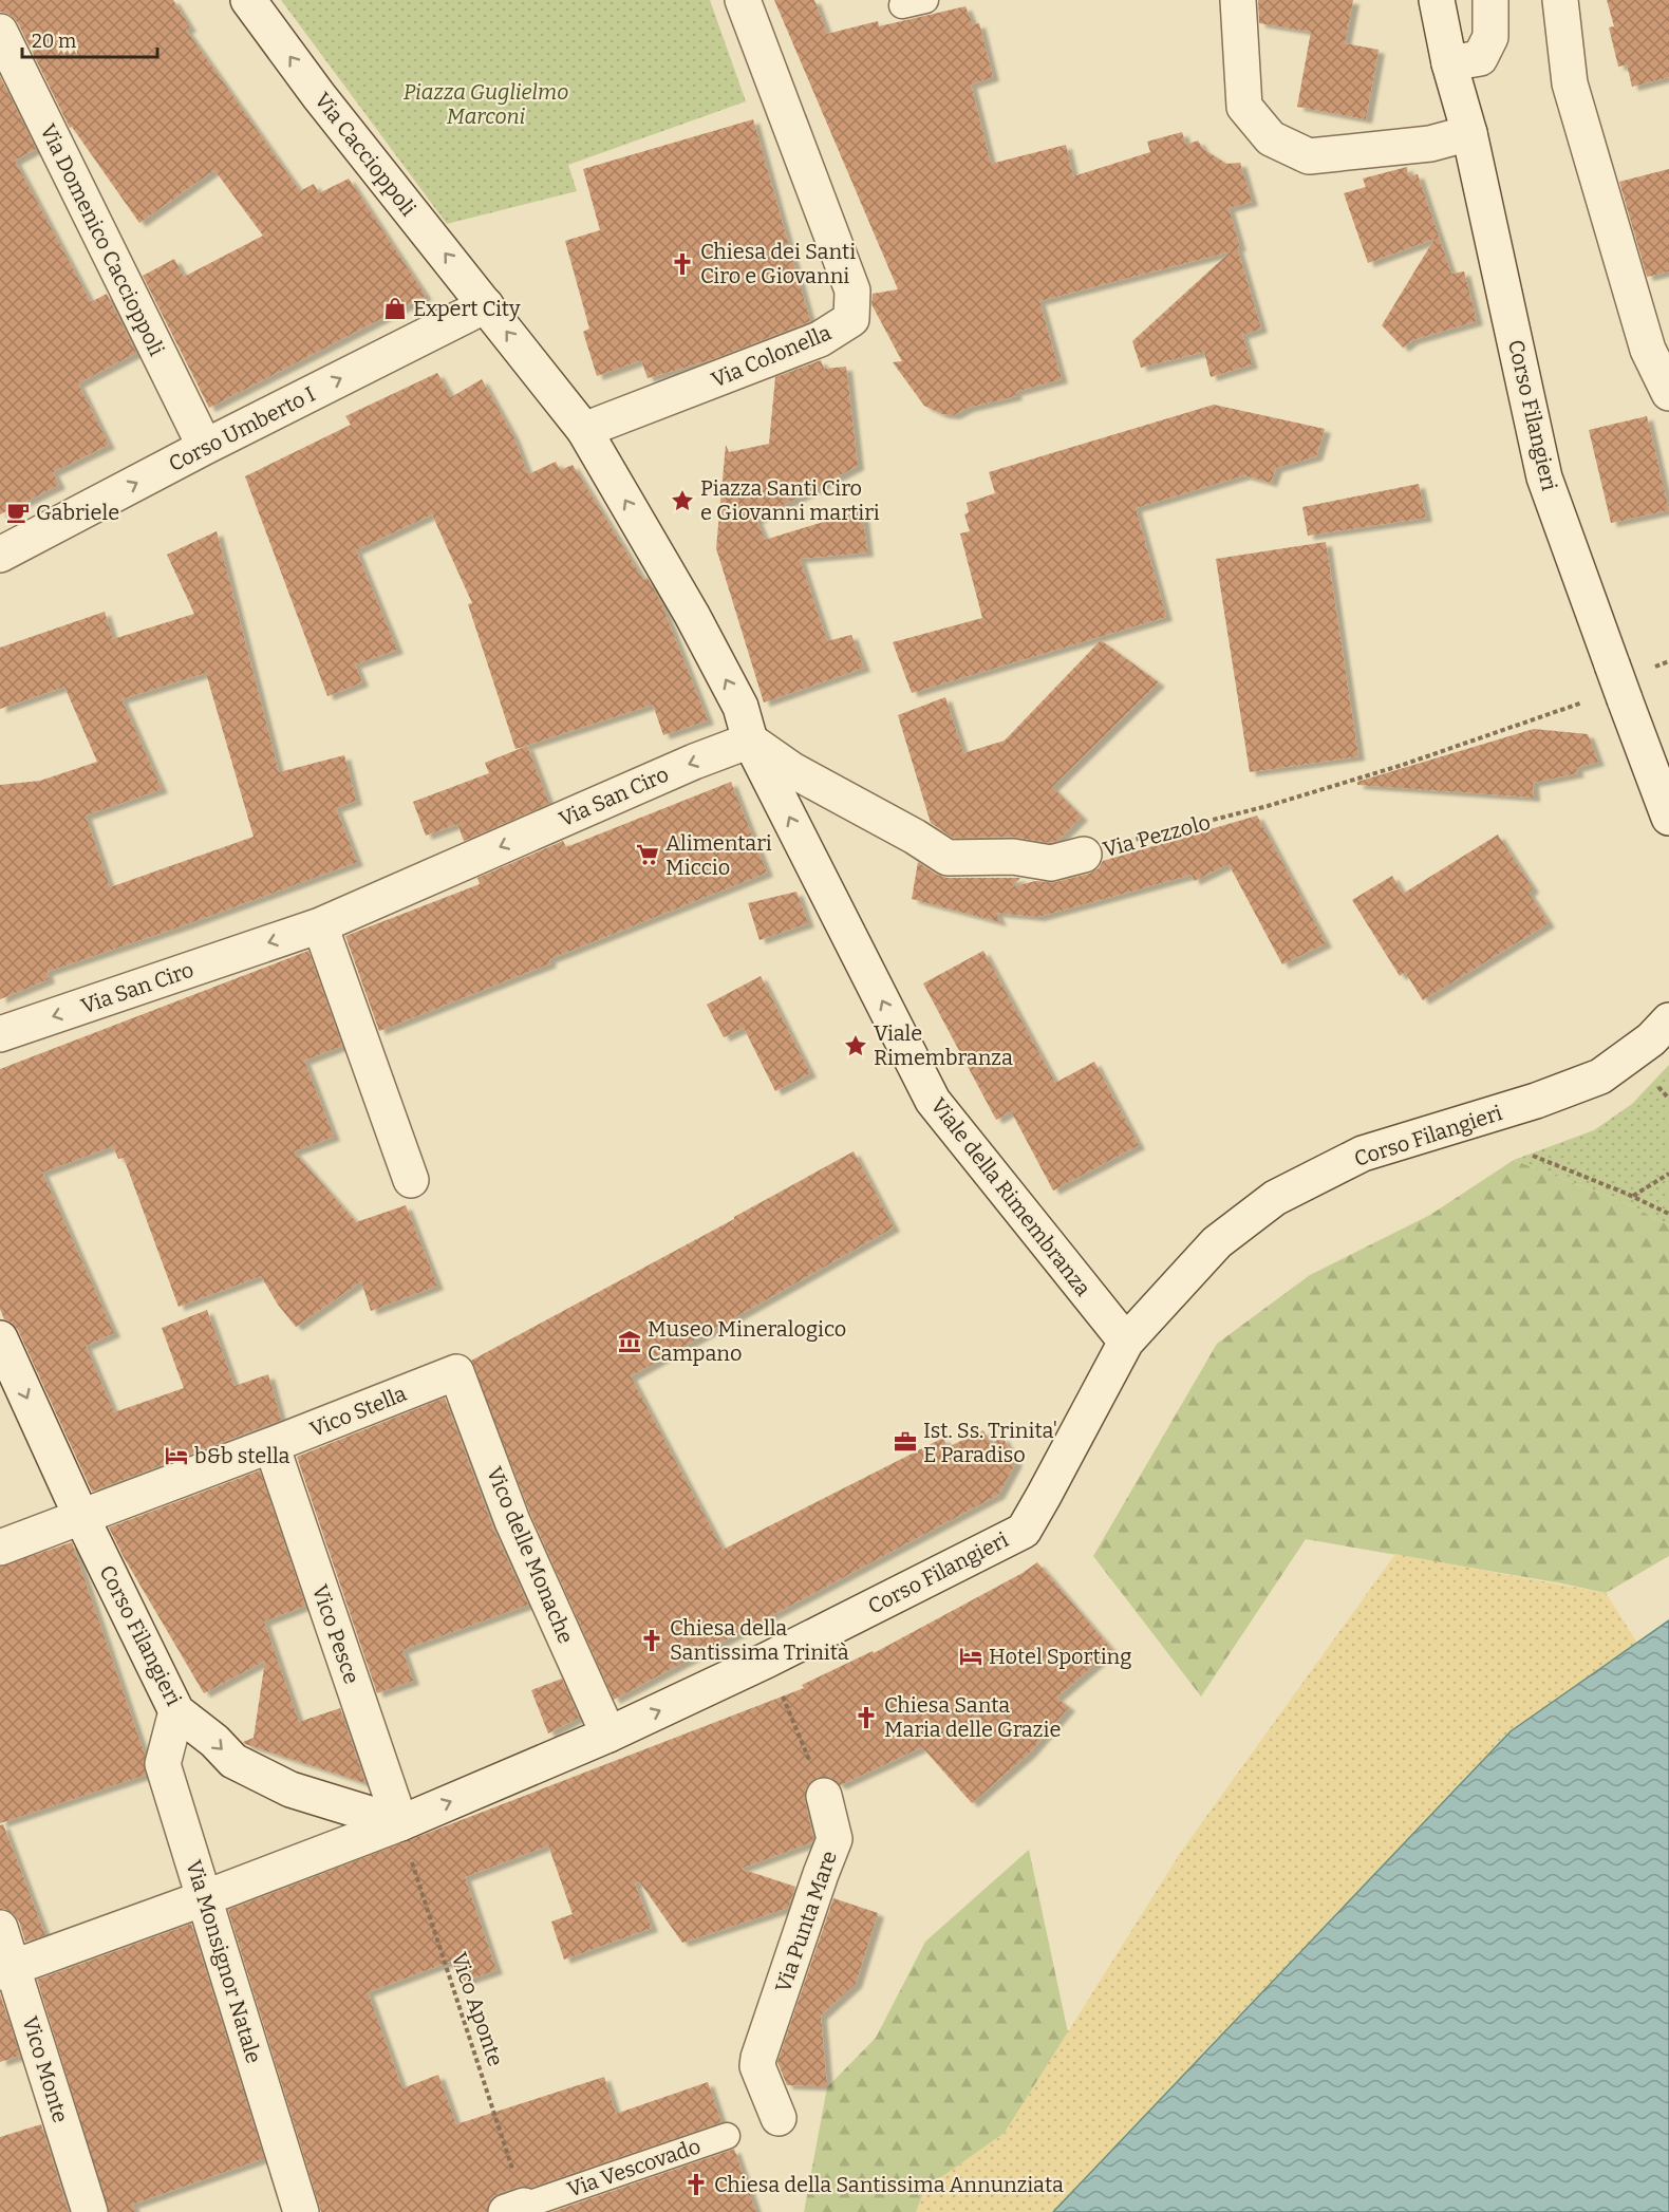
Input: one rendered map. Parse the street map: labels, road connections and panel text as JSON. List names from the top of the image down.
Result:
{
  "streets": {
    "street": [
      "Via Caccioppoli",
      "Via Domenico Caccioppoli",
      "Via Colonella",
      "Corso Filangieri",
      "Corso Umberto I",
      "Via San Ciro",
      "Via Pezzolo",
      "Viale della Rimembranza",
      "Vico Stella",
      "Vico delle Monache",
      "Vico Pesce",
      "Via Punta Mare",
      "Via Monsignor Natale",
      "Vico Monte"
    ],
    "lane": ["Via Vescovado"],
    "path": ["Vico Aponte"]
  },
  "crossings": [
    ["Via Caccioppoli", "Corso Umberto I"],
    ["Via Domenico Caccioppoli", "Corso Umberto I"],
    ["Corso Filangieri", "Viale della Rimembranza"],
    ["Corso Filangieri", "Vico Stella"],
    ["Corso Filangieri", "Vico delle Monache"],
    ["Corso Filangieri", "Vico Pesce"],
    ["Corso Filangieri", "Via Monsignor Natale"],
    ["Corso Filangieri", "Vico Aponte"],
    ["Via San Ciro", "Via Pezzolo"],
    ["Via San Ciro", "Viale della Rimembranza"],
    ["Via Pezzolo", "Viale della Rimembranza"],
    ["Vico Stella", "Vico delle Monache"],
    ["Vico Stella", "Vico Pesce"],
    ["Vico Pesce", "Vico Aponte"],
    ["Vico Aponte", "Via Vescovado"]
  ],
  "one_way": [
    "Via Caccioppoli",
    "Corso Umberto I",
    "Via San Ciro",
    "Viale della Rimembranza"
  ],
  "parks": ["Piazza Guglielmo Marconi"],
  "places": {
    "church": [
      "Chiesa dei Santi Ciro e Giovanni",
      "Chiesa della Santissima Trinità",
      "Chiesa Santa Maria delle Grazie",
      "Chiesa della Santissima Annunziata"
    ],
    "shop": ["Expert City"],
    "place": ["Piazza Santi Ciro e Giovanni martiri", "Viale Rimembranza"],
    "cafe": ["Gabriele"],
    "supermarket": ["Alimentari Miccio"],
    "museum": ["Museo Mineralogico Campano"],
    "office": ["Ist. Ss. Trinita' E Paradiso"],
    "hotel": ["b&b stella", "Hotel Sporting"]
  },
  "scale_bar": "20 m"
}
